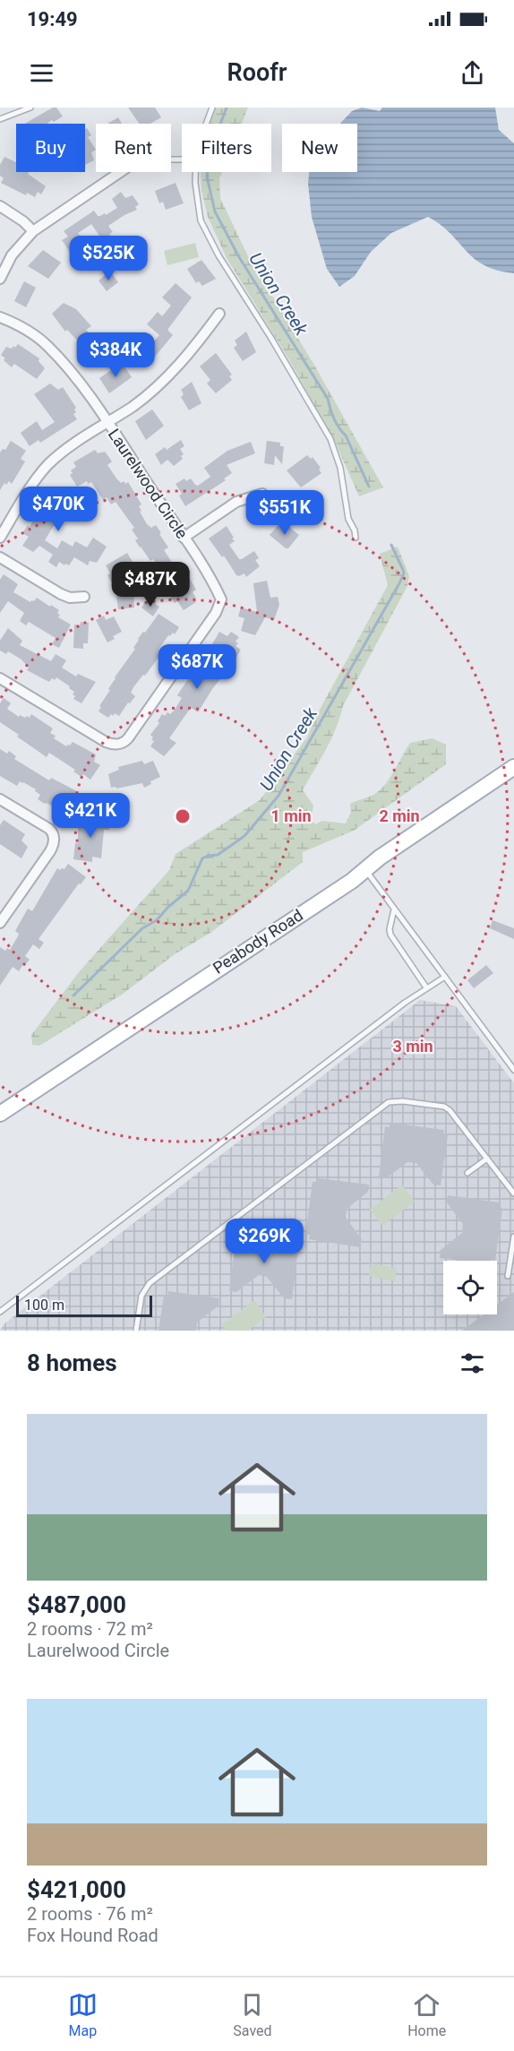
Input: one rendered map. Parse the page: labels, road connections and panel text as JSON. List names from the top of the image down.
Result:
{
  "streets": {
    "main road": ["Peabody Road"],
    "street": ["Laurelwood Circle"]
  },
  "water": ["Union Creek"],
  "scale_bar": "100 m",
  "page": {
    "status": "19:49",
    "header": "Roofr",
    "chip": [
      "Buy",
      "Rent",
      "Filters",
      "New"
    ],
    "price": [
      "$525K",
      "$384K",
      "$470K",
      "$551K",
      "$487K",
      "$687K",
      "$421K",
      "$269K"
    ],
    "scale": "100 m",
    "heading": "8 homes",
    "list": [
      {
        "name": "$487,000",
        "note": "2 rooms · 72 m² · Laurelwood Circle"
      },
      {
        "name": "$421,000",
        "note": "2 rooms · 76 m² · Fox Hound Road"
      }
    ],
    "tabs": ["Map", "Saved", "Home"]
  },
  "rings": ["1 min", "2 min", "3 min"]
}
